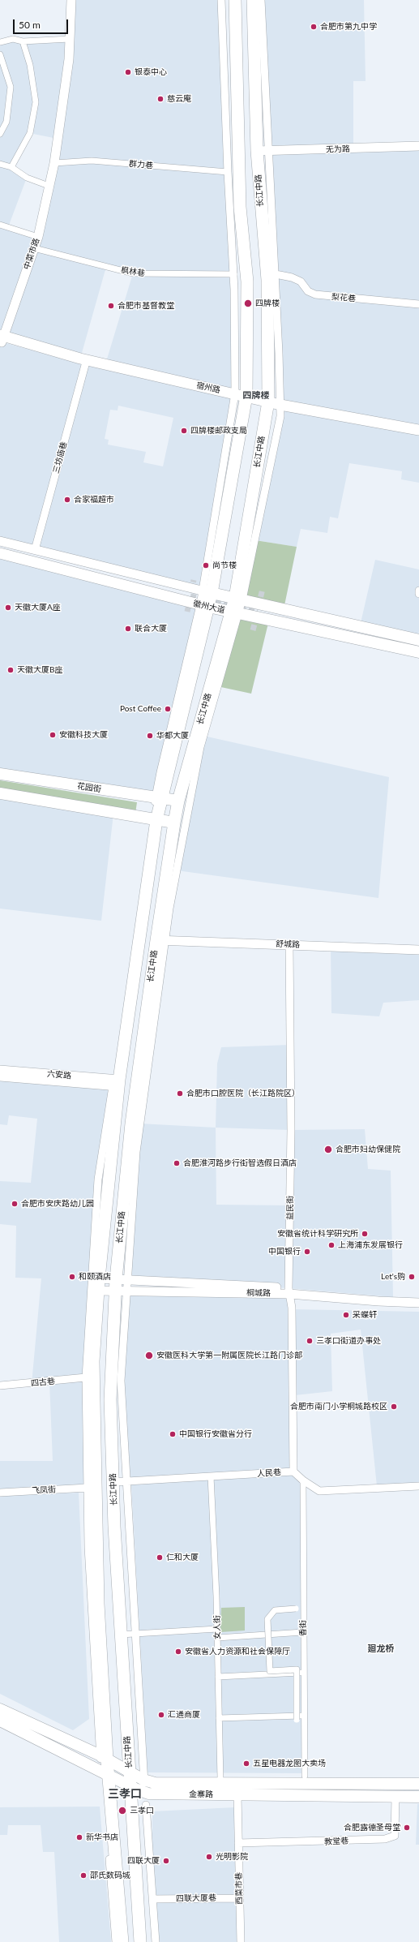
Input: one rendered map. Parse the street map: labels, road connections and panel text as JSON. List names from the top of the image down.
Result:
{
  "streets": {
    "highway": ["长江中路"],
    "main road": [
      "宿州路",
      "徽州大道",
      "花园街",
      "金寨路"
    ],
    "street": [
      "无为路",
      "群力巷",
      "中菜市路",
      "枫林巷",
      "梨花巷",
      "三坊庙巷",
      "舒城路",
      "六安路",
      "益民街",
      "桐城路",
      "四古巷",
      "人民巷",
      "飞凤街",
      "女人街",
      "香街",
      "教堂巷",
      "西菜市巷",
      "四联大厦巷"
    ]
  },
  "crossings": [
    ["无为路", "长江中路"],
    ["群力巷", "中菜市路"],
    ["长江中路", "宿州路"],
    ["长江中路", "徽州大道"],
    ["长江中路", "花园街"],
    ["长江中路", "舒城路"],
    ["长江中路", "六安路"],
    ["长江中路", "桐城路"],
    ["长江中路", "人民巷"],
    ["长江中路", "金寨路"],
    ["中菜市路", "枫林巷"],
    ["中菜市路", "宿州路"],
    ["宿州路", "三坊庙巷"],
    ["三坊庙巷", "徽州大道"],
    ["舒城路", "益民街"],
    ["益民街", "桐城路"],
    ["益民街", "人民巷"],
    ["人民巷", "女人街"],
    ["金寨路", "教堂巷"],
    ["金寨路", "西菜市巷"],
    ["教堂巷", "西菜市巷"],
    ["西菜市巷", "四联大厦巷"]
  ],
  "districts": ["四牌楼", "廻龙桥", "三孝口"],
  "places": [
    "合肥市第九中学",
    "银泰中心",
    "慈云庵",
    "四牌楼",
    "合肥市基督教堂",
    "四牌楼邮政支局",
    "合家福超市",
    "尚节楼",
    "天徽大厦A座",
    "联合大厦",
    "天徽大厦B座",
    "Post Coffee",
    "安徽科技大厦",
    "华都大厦",
    "合肥市口腔医院（长江路院区）",
    "合肥市妇幼保健院",
    "合肥淮河路步行街智选假日酒店",
    "合肥市安庆路幼儿园",
    "安徽省统计科学研究所",
    "上海浦东发展银行",
    "中国银行",
    "和颐酒店",
    "Let's购",
    "采蝶轩",
    "三孝口街道办事处",
    "安徽医科大学第一附属医院长江路门诊部",
    "合肥市南门小学桐城路校区",
    "中国银行安徽省分行",
    "仁和大厦",
    "安徽省人力资源和社会保障厅",
    "汇通商厦",
    "五星电器龙图大卖场",
    "三孝口",
    "合肥露德圣母堂",
    "新华书店",
    "光明影院",
    "四联大厦",
    "邵氏数码城"
  ],
  "scale_bar": "50 m"
}
